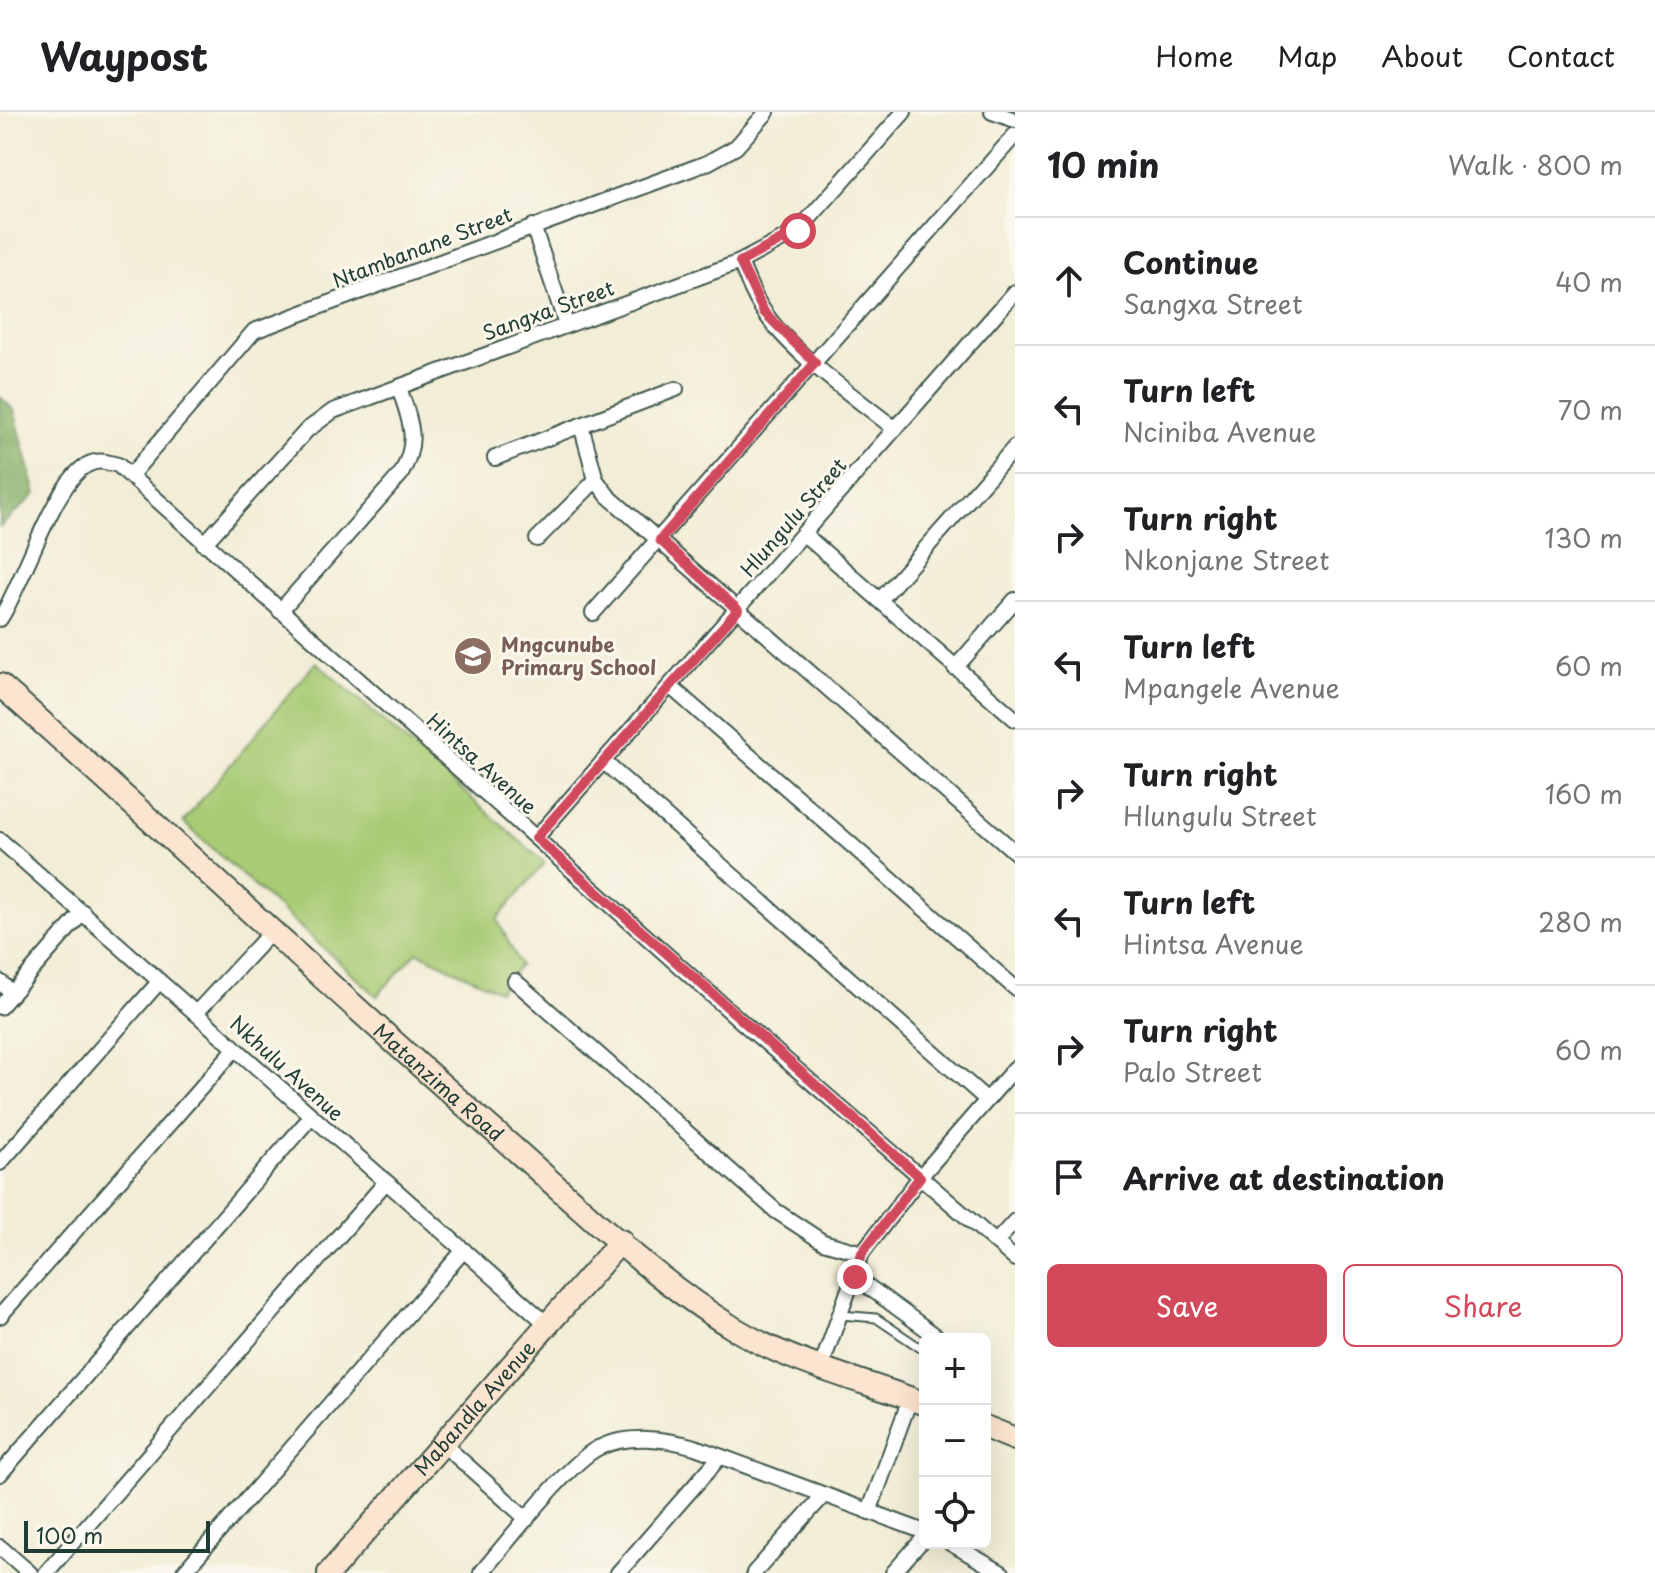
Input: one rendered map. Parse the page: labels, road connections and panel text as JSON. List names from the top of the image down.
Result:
{
  "streets": {
    "street": [
      "Ntambanane Street",
      "Sangxa Street",
      "Hlungulu Street",
      "Hintsa Avenue",
      "Nkhulu Avenue",
      "Matanzima Road",
      "Mabandla Avenue"
    ]
  },
  "crossings": [
    ["Ntambanane Street", "Hintsa Avenue"],
    ["Sangxa Street", "Hintsa Avenue"],
    ["Hlungulu Street", "Hintsa Avenue"],
    ["Nkhulu Avenue", "Mabandla Avenue"],
    ["Matanzima Road", "Mabandla Avenue"]
  ],
  "places": {
    "school or university": ["Mngcunube Primary School"]
  },
  "scale_bar": "100 m",
  "page": {
    "header": "Waypost",
    "nav": [
      "Home",
      "Map",
      "About",
      "Contact"
    ],
    "heading": ["10 min", "Walk · 800 m"],
    "list": [
      ["Continue", "Sangxa Street", "40 m"],
      ["Turn left", "Nciniba Avenue", "70 m"],
      ["Turn right", "Nkonjane Street", "130 m"],
      ["Turn left", "Mpangele Avenue", "60 m"],
      ["Turn right", "Hlungulu Street", "160 m"],
      ["Turn left", "Hintsa Avenue", "280 m"],
      ["Turn right", "Palo Street", "60 m"],
      "Arrive at destination"
    ],
    "buttons": ["Save", "Share"],
    "map_buttons": ["+", "−"],
    "scale": "100 m"
  }
}
